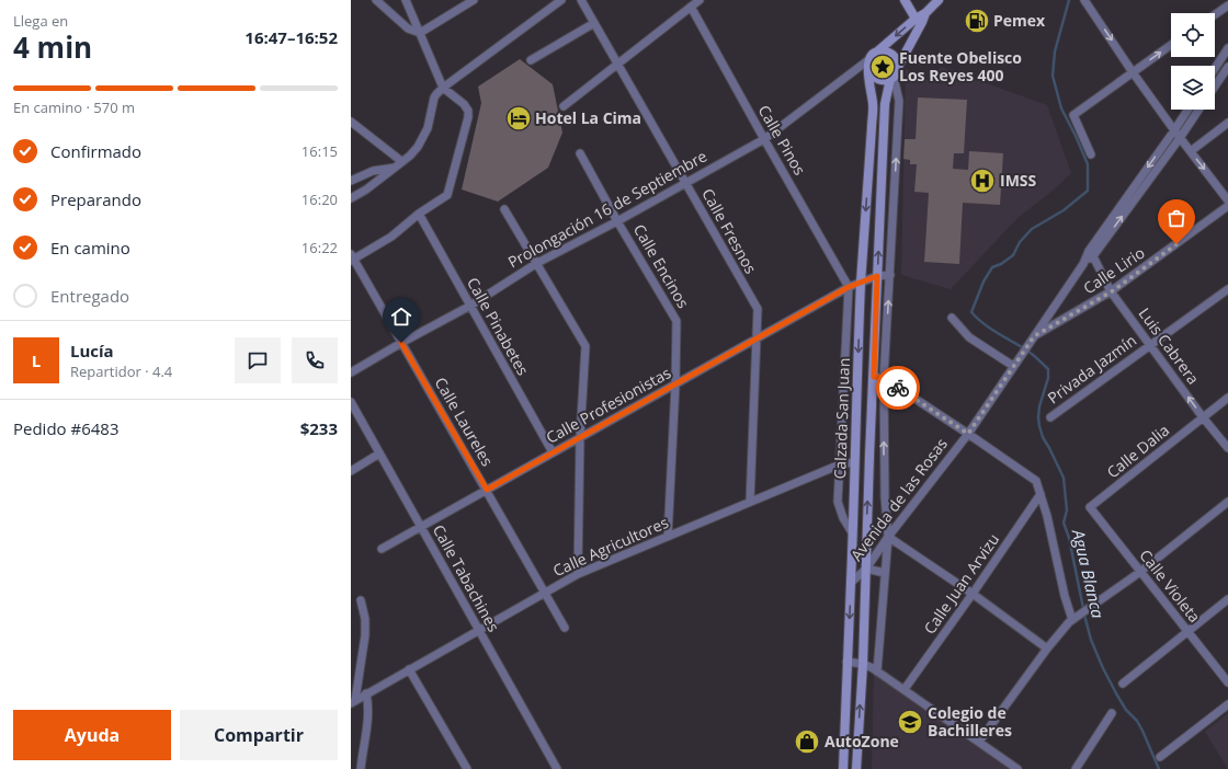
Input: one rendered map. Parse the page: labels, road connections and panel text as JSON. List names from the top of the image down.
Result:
{
  "streets": {
    "main road": ["Calzada San Juan"],
    "street": [
      "Calle Pinos",
      "Prolongación 16 de Septiembre",
      "Calle Fresnos",
      "Calle Encinos",
      "Calle Lirio",
      "Calle Pinabetes",
      "Luis Cabrera",
      "Privada Jazmín",
      "Calle Profesionistas",
      "Calle Laureles",
      "Calle Dalia",
      "Avenida de las Rosas",
      "Calle Agricultores",
      "Calle Tabachines",
      "Calle Juan Arvizu",
      "Calle Violeta"
    ]
  },
  "crossings": [
    ["Calle Pinos", "Prolongación 16 de Septiembre"],
    ["Calle Pinos", "Calle Profesionistas"],
    ["Prolongación 16 de Septiembre", "Calle Fresnos"],
    ["Prolongación 16 de Septiembre", "Calle Encinos"],
    ["Prolongación 16 de Septiembre", "Calle Pinabetes"],
    ["Prolongación 16 de Septiembre", "Calzada San Juan"],
    ["Prolongación 16 de Septiembre", "Calle Laureles"],
    ["Calle Fresnos", "Calle Profesionistas"],
    ["Calle Fresnos", "Calle Agricultores"],
    ["Calle Encinos", "Calle Profesionistas"],
    ["Calle Encinos", "Calle Agricultores"],
    ["Calle Lirio", "Luis Cabrera"],
    ["Calle Lirio", "Avenida de las Rosas"],
    ["Calle Pinabetes", "Calle Profesionistas"],
    ["Luis Cabrera", "Privada Jazmín"],
    ["Luis Cabrera", "Calle Dalia"],
    ["Calle Profesionistas", "Calzada San Juan"],
    ["Calle Profesionistas", "Calle Laureles"],
    ["Calle Profesionistas", "Calle Tabachines"],
    ["Calzada San Juan", "Avenida de las Rosas"],
    ["Calzada San Juan", "Calle Agricultores"],
    ["Calle Laureles", "Calle Agricultores"],
    ["Calle Dalia", "Calle Violeta"],
    ["Calle Agricultores", "Calle Tabachines"]
  ],
  "one_way": ["Luis Cabrera"],
  "water": ["Agua Blanca"],
  "places": {
    "fuel station": ["Pemex"],
    "place": ["Fuente Obelisco Los Reyes 400"],
    "hotel": ["Hotel La Cima"],
    "hospital": ["IMSS"],
    "school or university": ["Colegio de Bachilleres"],
    "shop": ["AutoZone"]
  },
  "page": {
    "heading": ["4 min", "Llega en", "16:47–16:52"],
    "panel": [
      "Lucía",
      "Repartidor · 4.4",
      "Pedido #6483",
      "$233"
    ],
    "bar": "En camino · 570 m",
    "list": [
      ["Confirmado", "16:15"],
      ["Preparando", "16:20"],
      ["En camino", "16:22"],
      "Entregado"
    ],
    "round": "L",
    "buttons": ["Ayuda", "Compartir"]
  }
}
